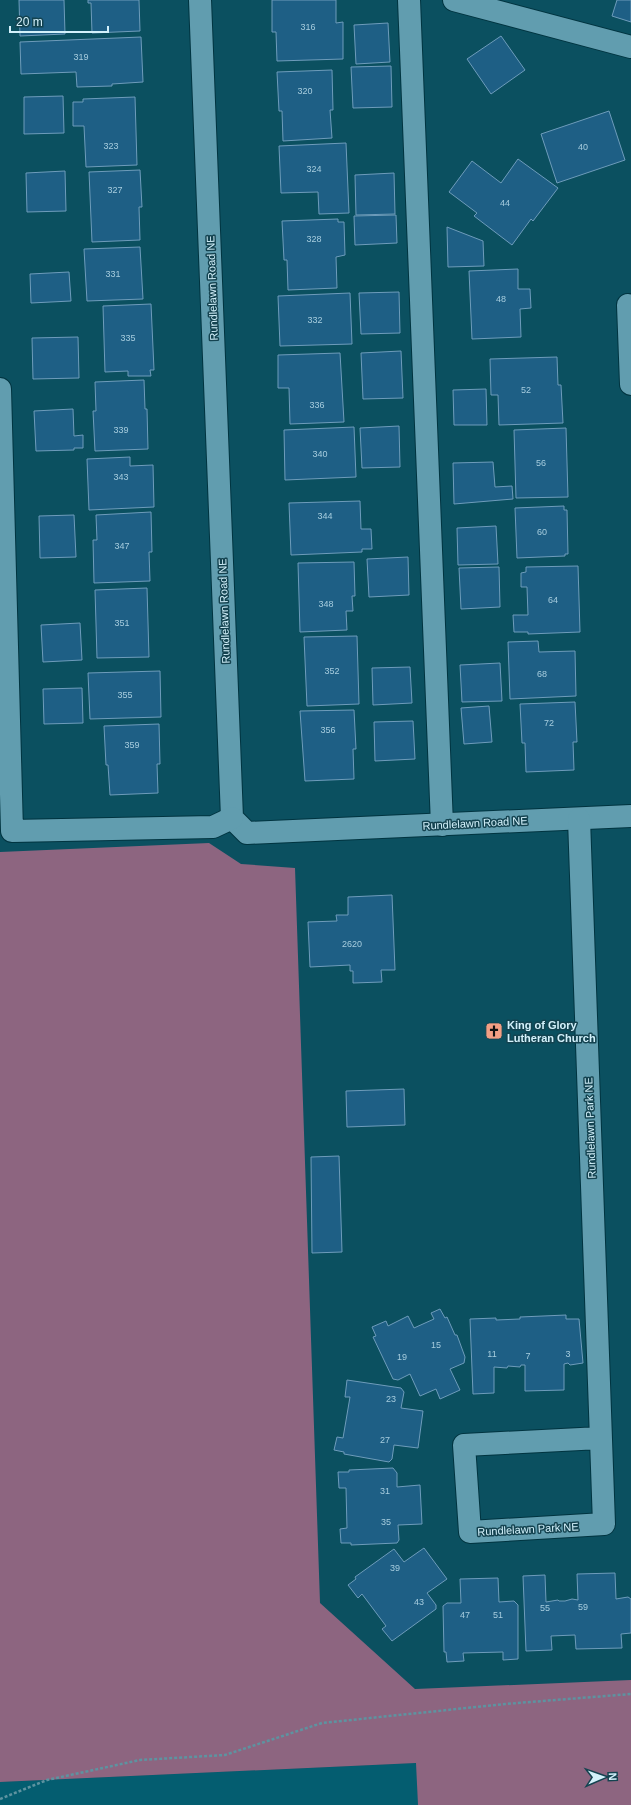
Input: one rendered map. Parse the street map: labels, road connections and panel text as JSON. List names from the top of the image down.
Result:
{
  "streets": {
    "street": ["Rundlelawn Road NE", "Rundlelawn Park NE"]
  },
  "crossings": [
    ["Rundlelawn Road NE", "Rundlelawn Park NE"]
  ],
  "places": {
    "church": ["King of Glory Lutheran Church"]
  },
  "house_numbers": [
    "316",
    "319",
    "320",
    "323",
    "40",
    "324",
    "327",
    "44",
    "328",
    "331",
    "48",
    "332",
    "335",
    "52",
    "336",
    "339",
    "340",
    "56",
    "343",
    "344",
    "60",
    "347",
    "64",
    "348",
    "351",
    "352",
    "68",
    "355",
    "72",
    "356",
    "359",
    "2620",
    "15",
    "11",
    "3",
    "7",
    "19",
    "23",
    "27",
    "31",
    "35",
    "39",
    "43",
    "59",
    "55",
    "47",
    "51"
  ],
  "scale_bar": "20 m",
  "north": "right"
}
